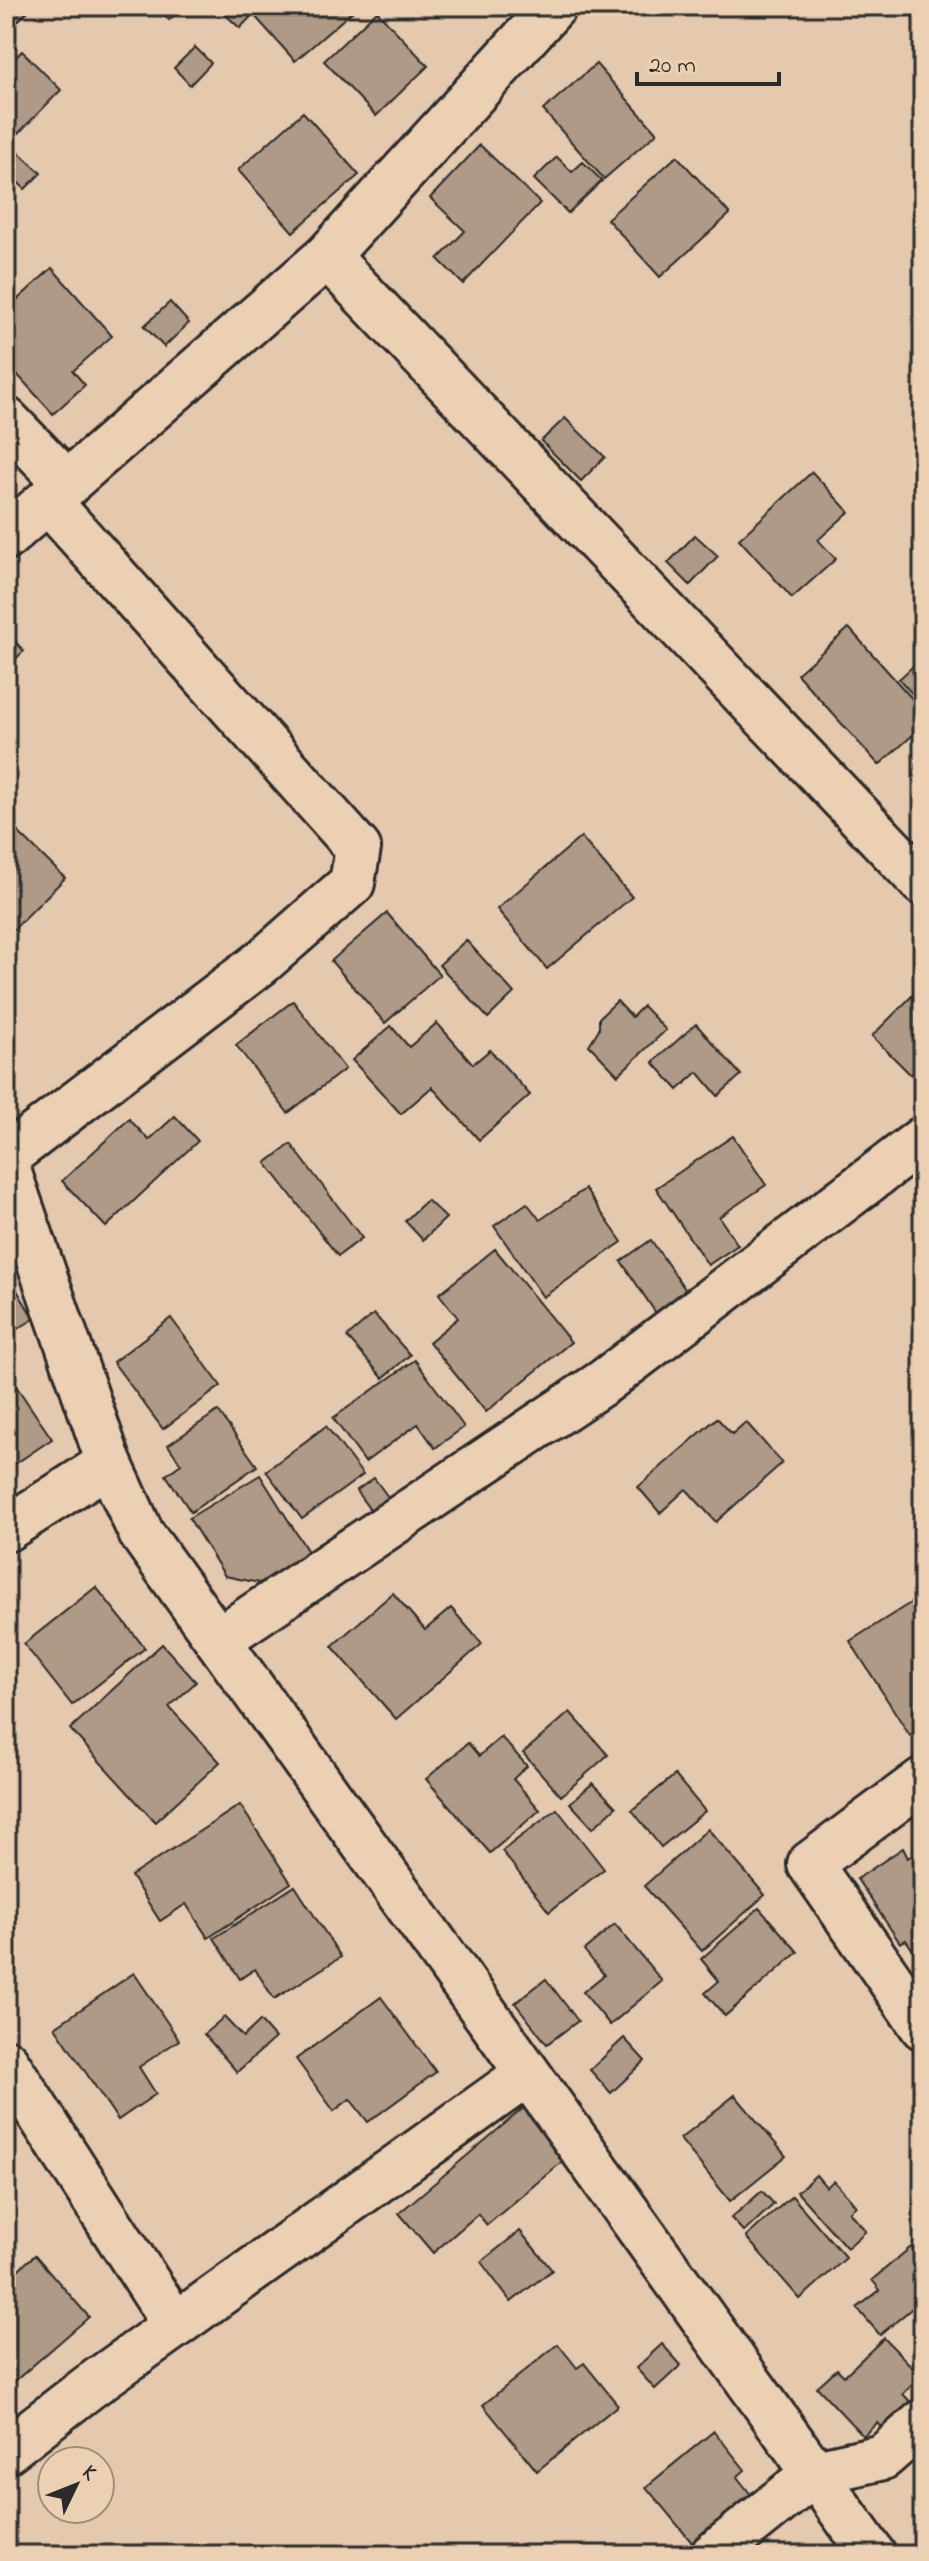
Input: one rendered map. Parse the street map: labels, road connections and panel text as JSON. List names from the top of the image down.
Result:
{
  "scale_bar": "20 m",
  "north": "top right"
}
